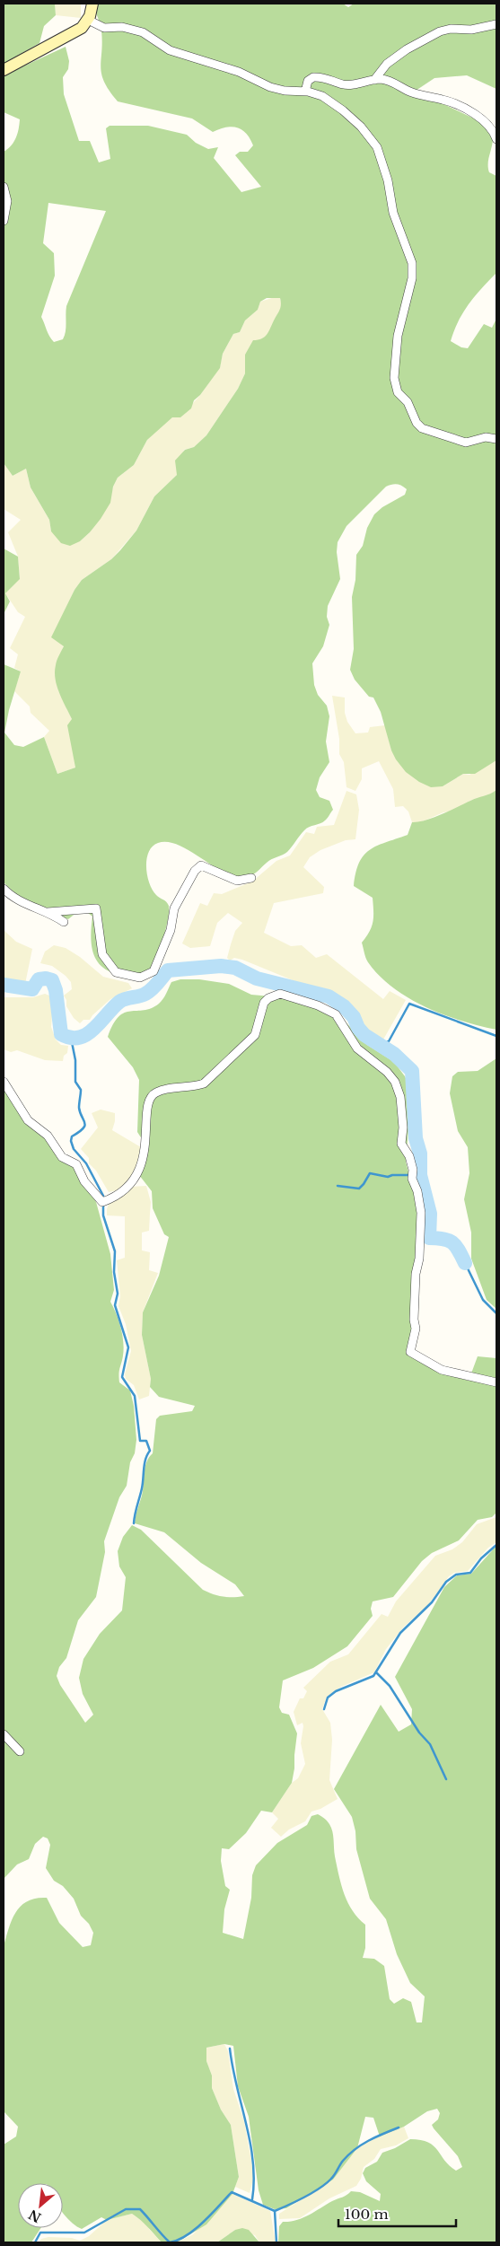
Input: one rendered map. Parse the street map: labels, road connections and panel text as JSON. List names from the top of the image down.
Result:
{
  "scale_bar": "100 m",
  "north": "bottom left"
}
